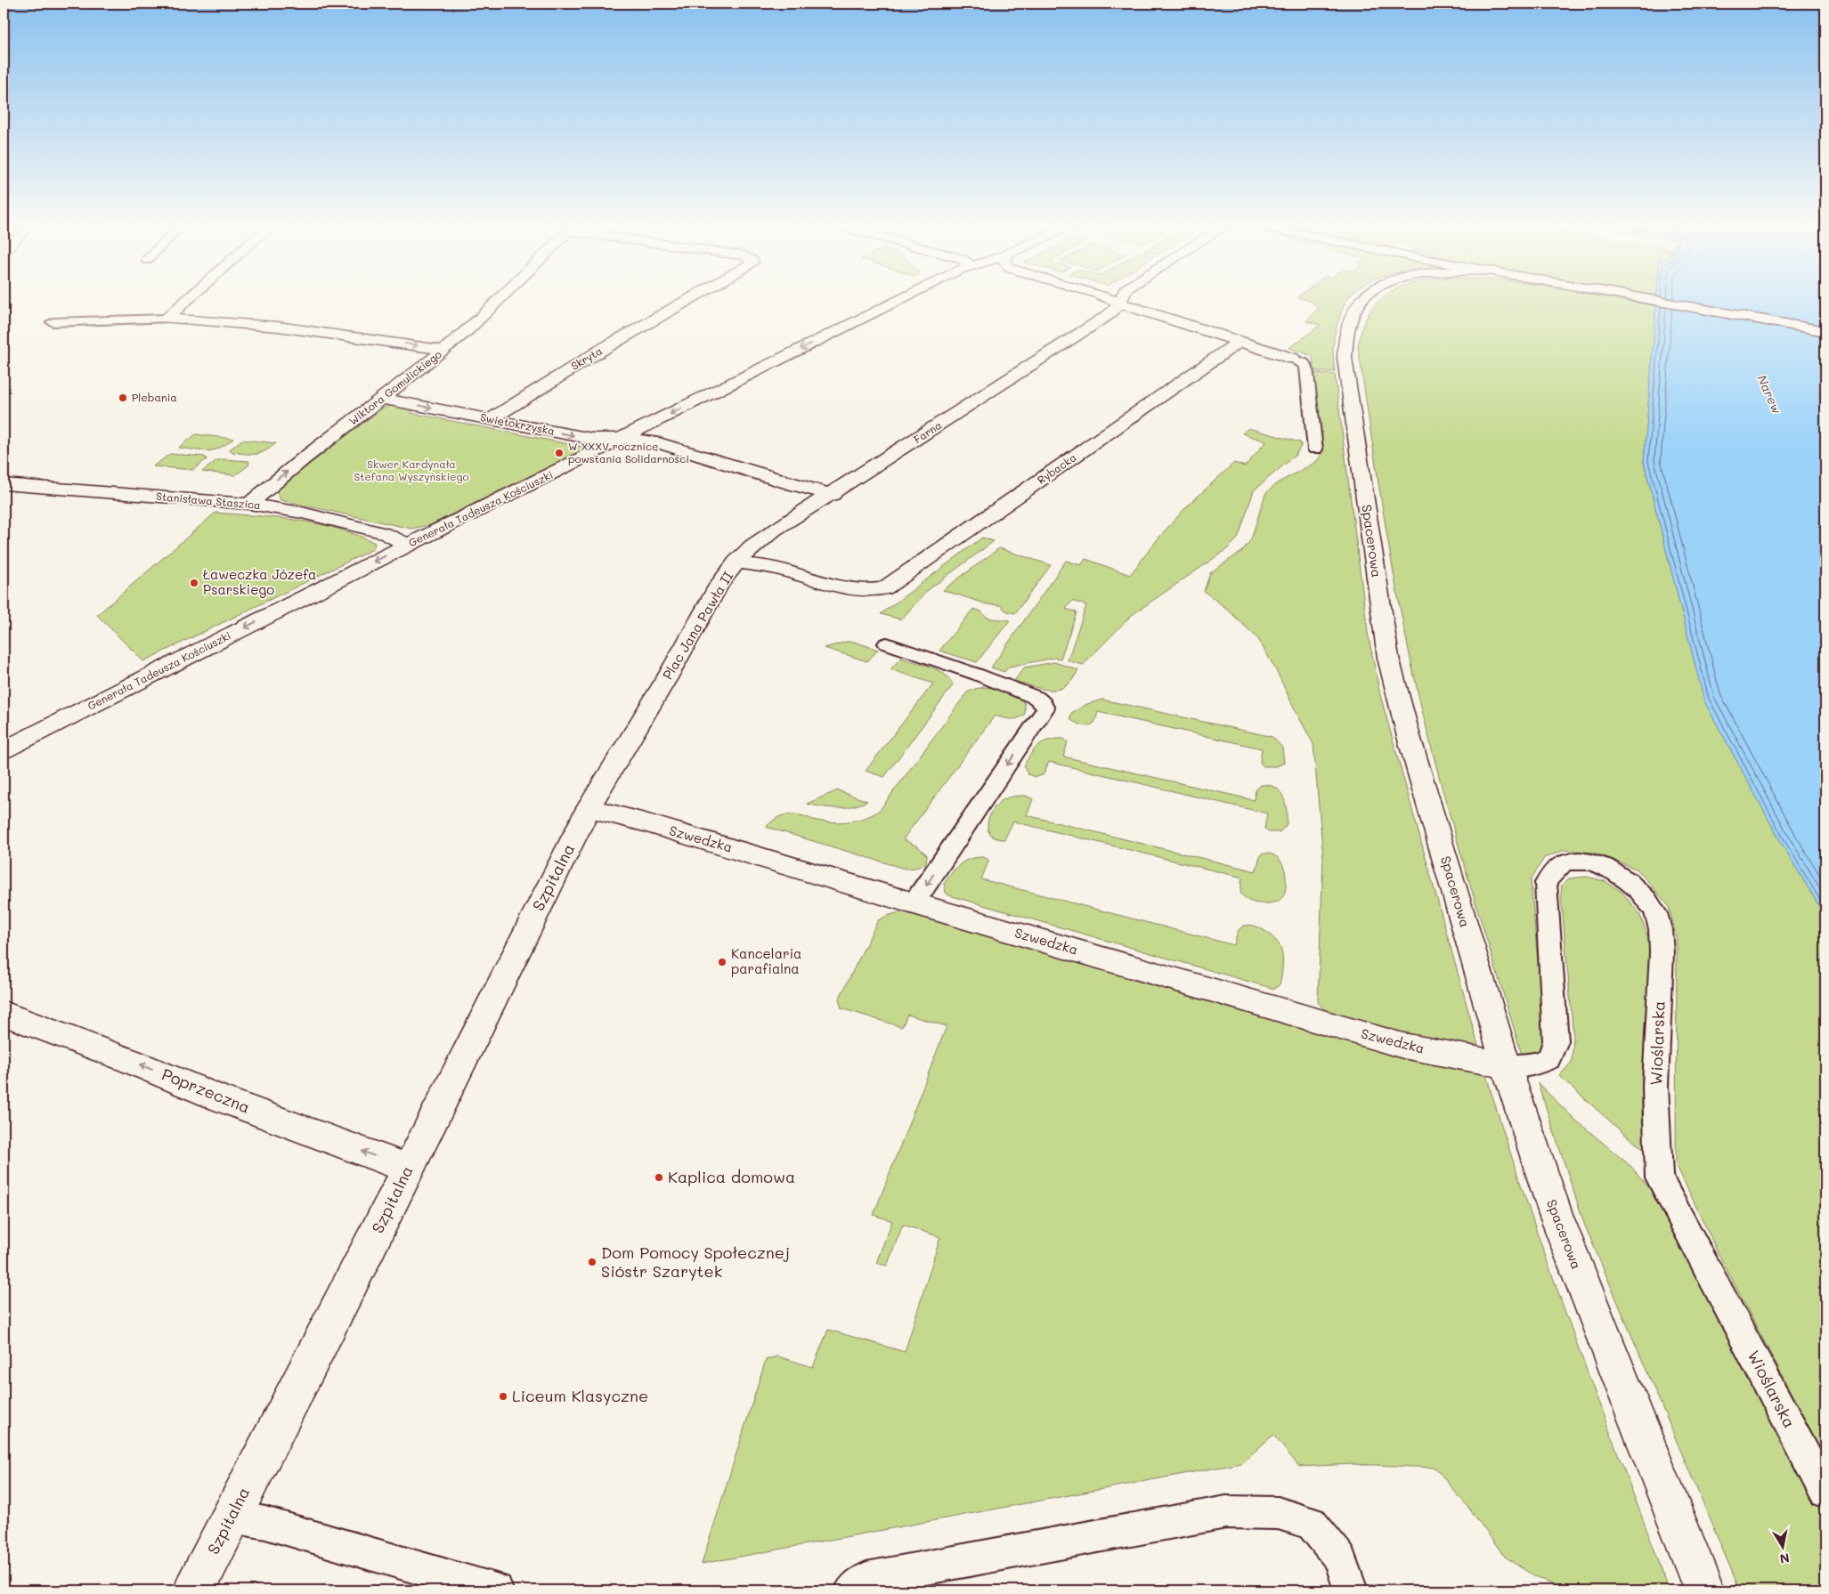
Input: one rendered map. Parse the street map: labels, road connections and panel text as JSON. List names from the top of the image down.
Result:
{
  "streets": {
    "street": [
      "Skryta",
      "Wiktora Gomulickiego",
      "Świętokrzyska",
      "Farna",
      "Rybacka",
      "Stanisława Staszica",
      "Generała Tadeusza Kościuszki",
      "Spacerowa",
      "Plac Jana Pawła II",
      "Szwedzka",
      "Szpitalna",
      "Poprzeczna"
    ],
    "lane": ["Wioślarska"]
  },
  "crossings": [
    ["Skryta", "Świętokrzyska"],
    ["Wiktora Gomulickiego", "Świętokrzyska"],
    ["Wiktora Gomulickiego", "Stanisława Staszica"],
    ["Świętokrzyska", "Farna"],
    ["Świętokrzyska", "Generała Tadeusza Kościuszki"],
    ["Farna", "Plac Jana Pawła II"],
    ["Rybacka", "Plac Jana Pawła II"],
    ["Stanisława Staszica", "Generała Tadeusza Kościuszki"],
    ["Spacerowa", "Szwedzka"],
    ["Spacerowa", "Wioślarska"],
    ["Plac Jana Pawła II", "Szwedzka"],
    ["Plac Jana Pawła II", "Szpitalna"],
    ["Szwedzka", "Szpitalna"],
    ["Szwedzka", "Wioślarska"],
    ["Szpitalna", "Poprzeczna"]
  ],
  "one_way": [
    "Wiktora Gomulickiego",
    "Świętokrzyska",
    "Generała Tadeusza Kościuszki",
    "Poprzeczna"
  ],
  "water": ["Narew"],
  "parks": ["Skwer Kardynała Stefana Wyszyńskiego"],
  "places": [
    "Plebania",
    "W XXXV rocznicę powstania Solidarności",
    "Ławeczka Józefa Psarskiego",
    "Kancelaria parafialna",
    "Kaplica domowa",
    "Dom Pomocy Społecznej Sióstr Szarytek",
    "Liceum Klasyczne"
  ],
  "north": "bottom"
}
